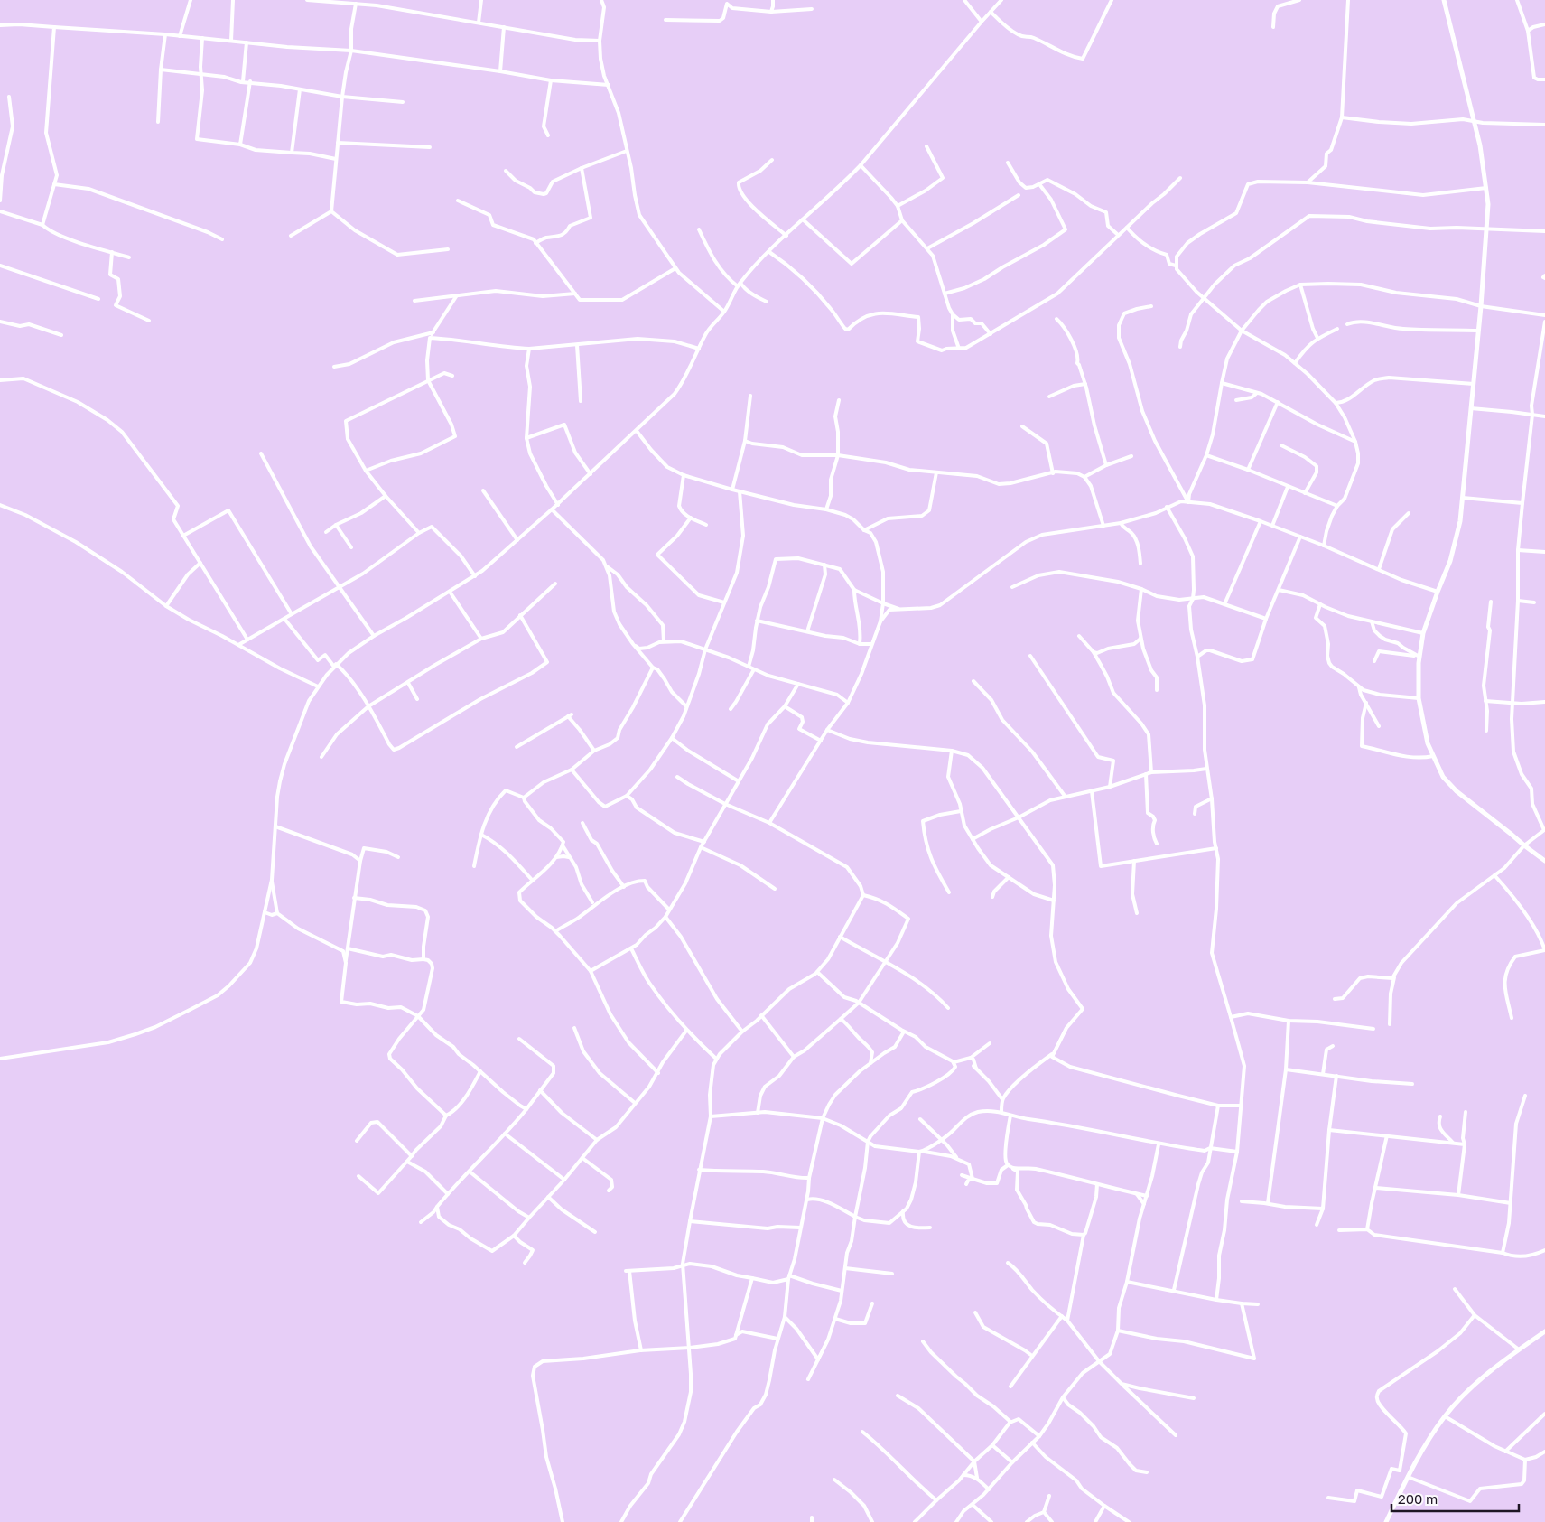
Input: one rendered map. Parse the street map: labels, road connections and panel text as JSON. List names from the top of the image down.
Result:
{
  "scale_bar": "200 m"
}
